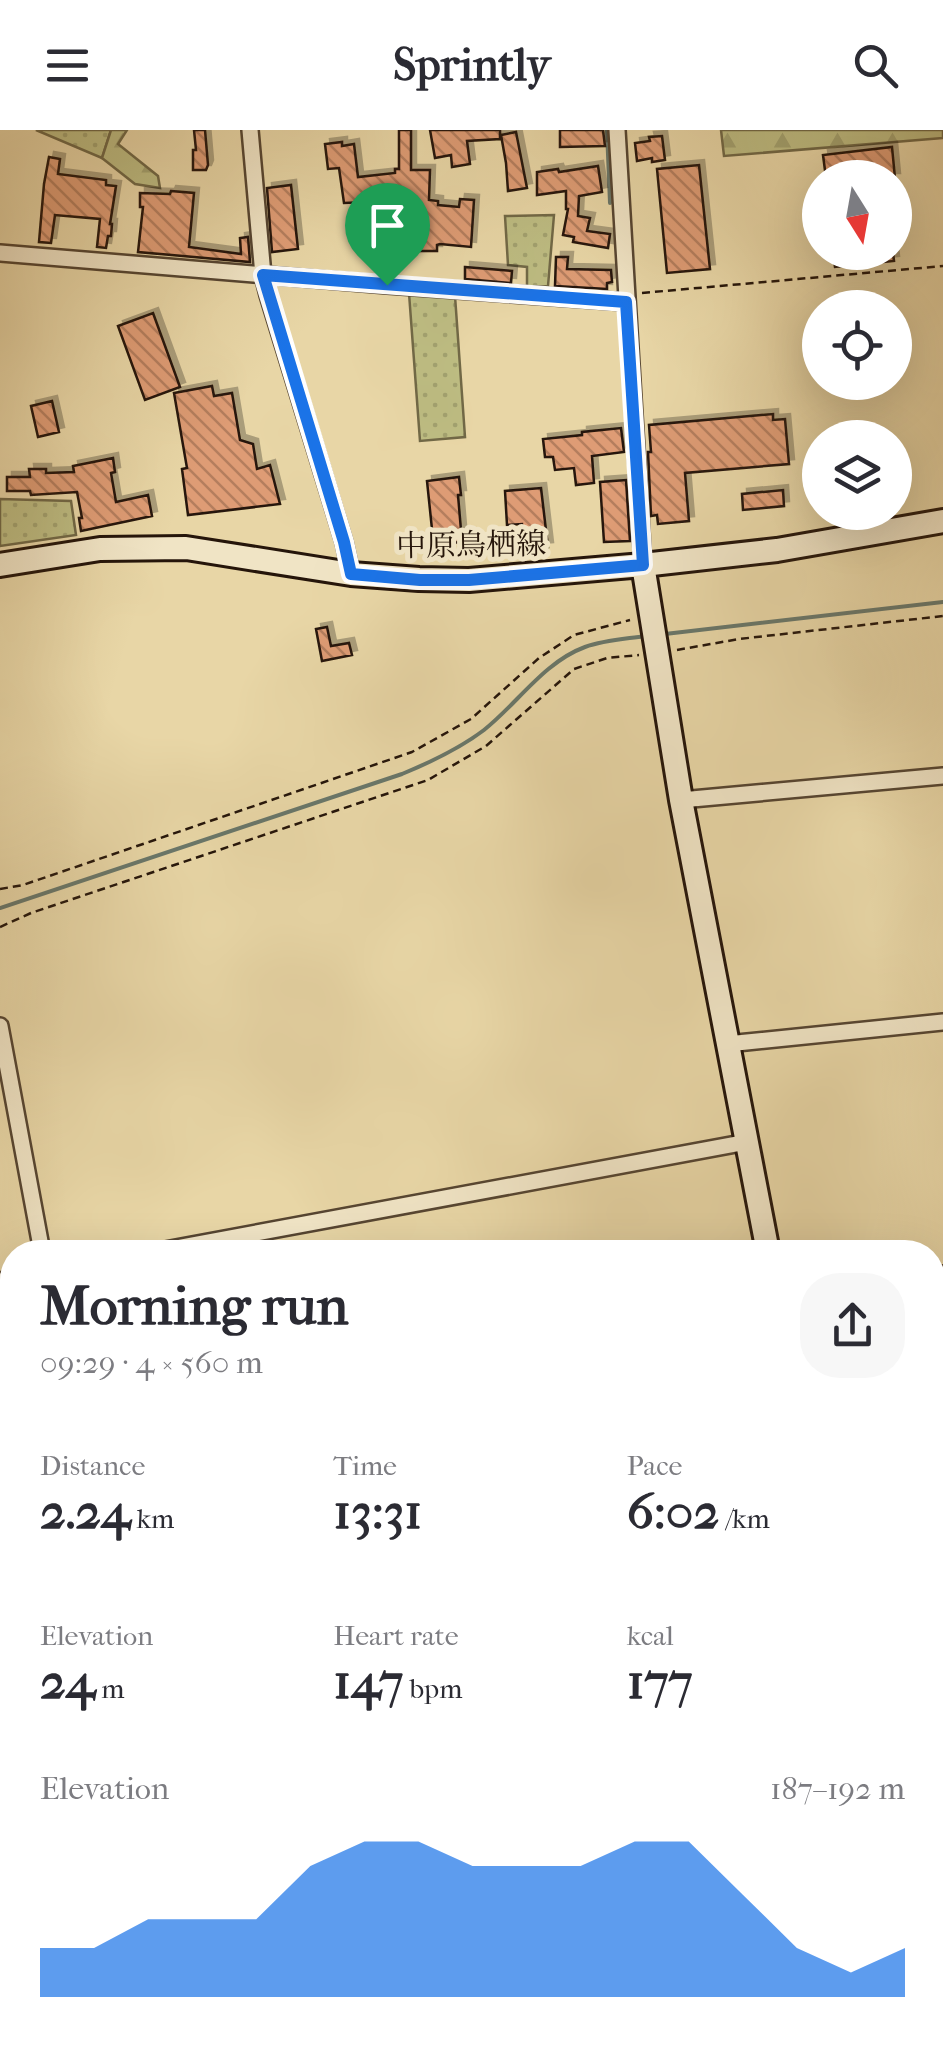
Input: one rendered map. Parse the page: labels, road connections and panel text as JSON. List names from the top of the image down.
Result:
{
  "streets": {
    "main road": ["中原鳥栖線"]
  },
  "north": "bottom",
  "page": {
    "header": "Sprintly",
    "heading": ["Morning run", "09:29 · 4 × 560 m"],
    "stats": [
      ["Distance", "2.24 km"],
      ["Time", "13:31"],
      ["Pace", "6:02 /km"],
      ["Elevation", "24 m"],
      ["Heart rate", "147 bpm"],
      ["kcal", "177"]
    ],
    "chart": ["Elevation", "187–192 m"]
  }
}
